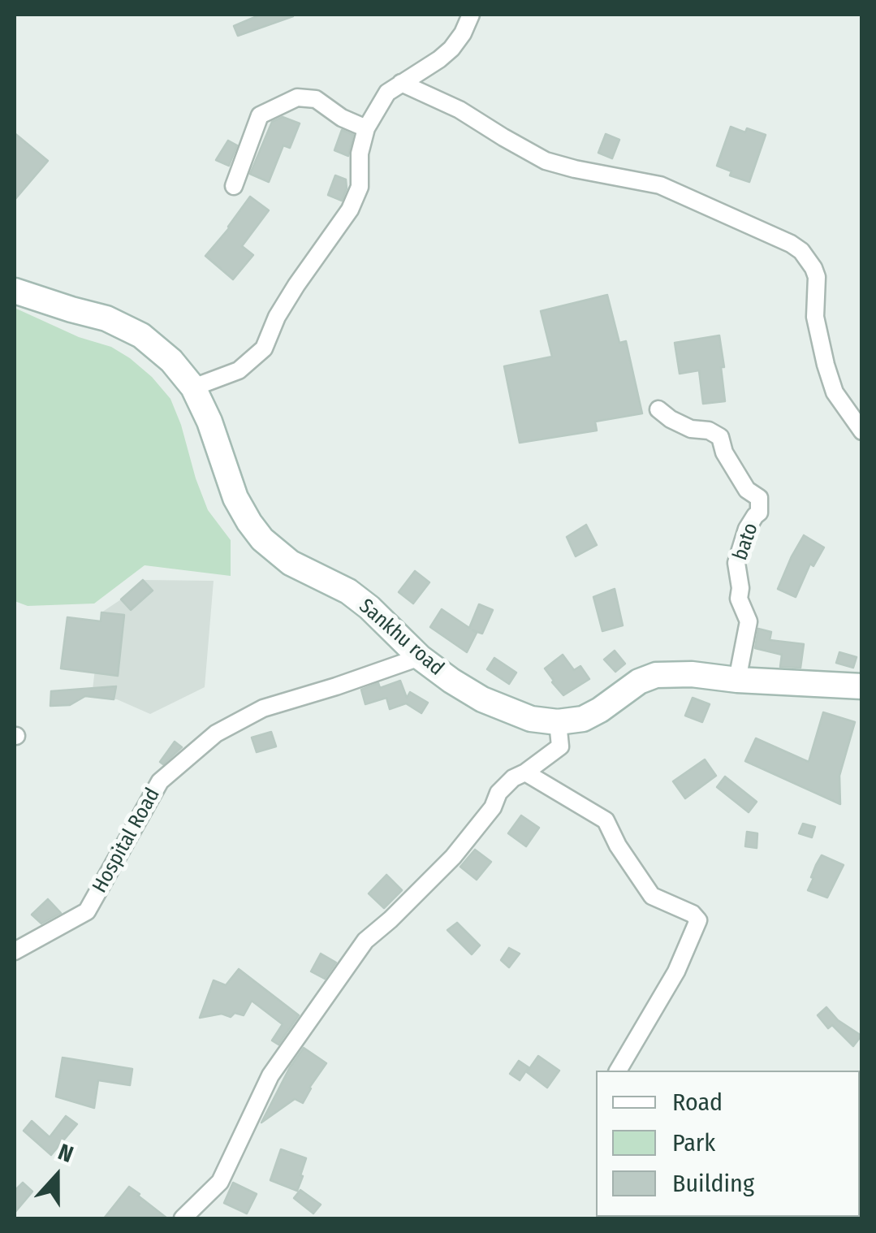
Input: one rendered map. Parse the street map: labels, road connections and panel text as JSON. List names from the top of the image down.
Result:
{
  "streets": {
    "main road": ["Sankhu road"],
    "street": ["bato", "Hospital Road"]
  },
  "crossings": [
    ["bato", "Sankhu road"],
    ["Sankhu road", "Hospital Road"]
  ],
  "legend": ["Road", "Park", "Building"],
  "north": "top"
}
